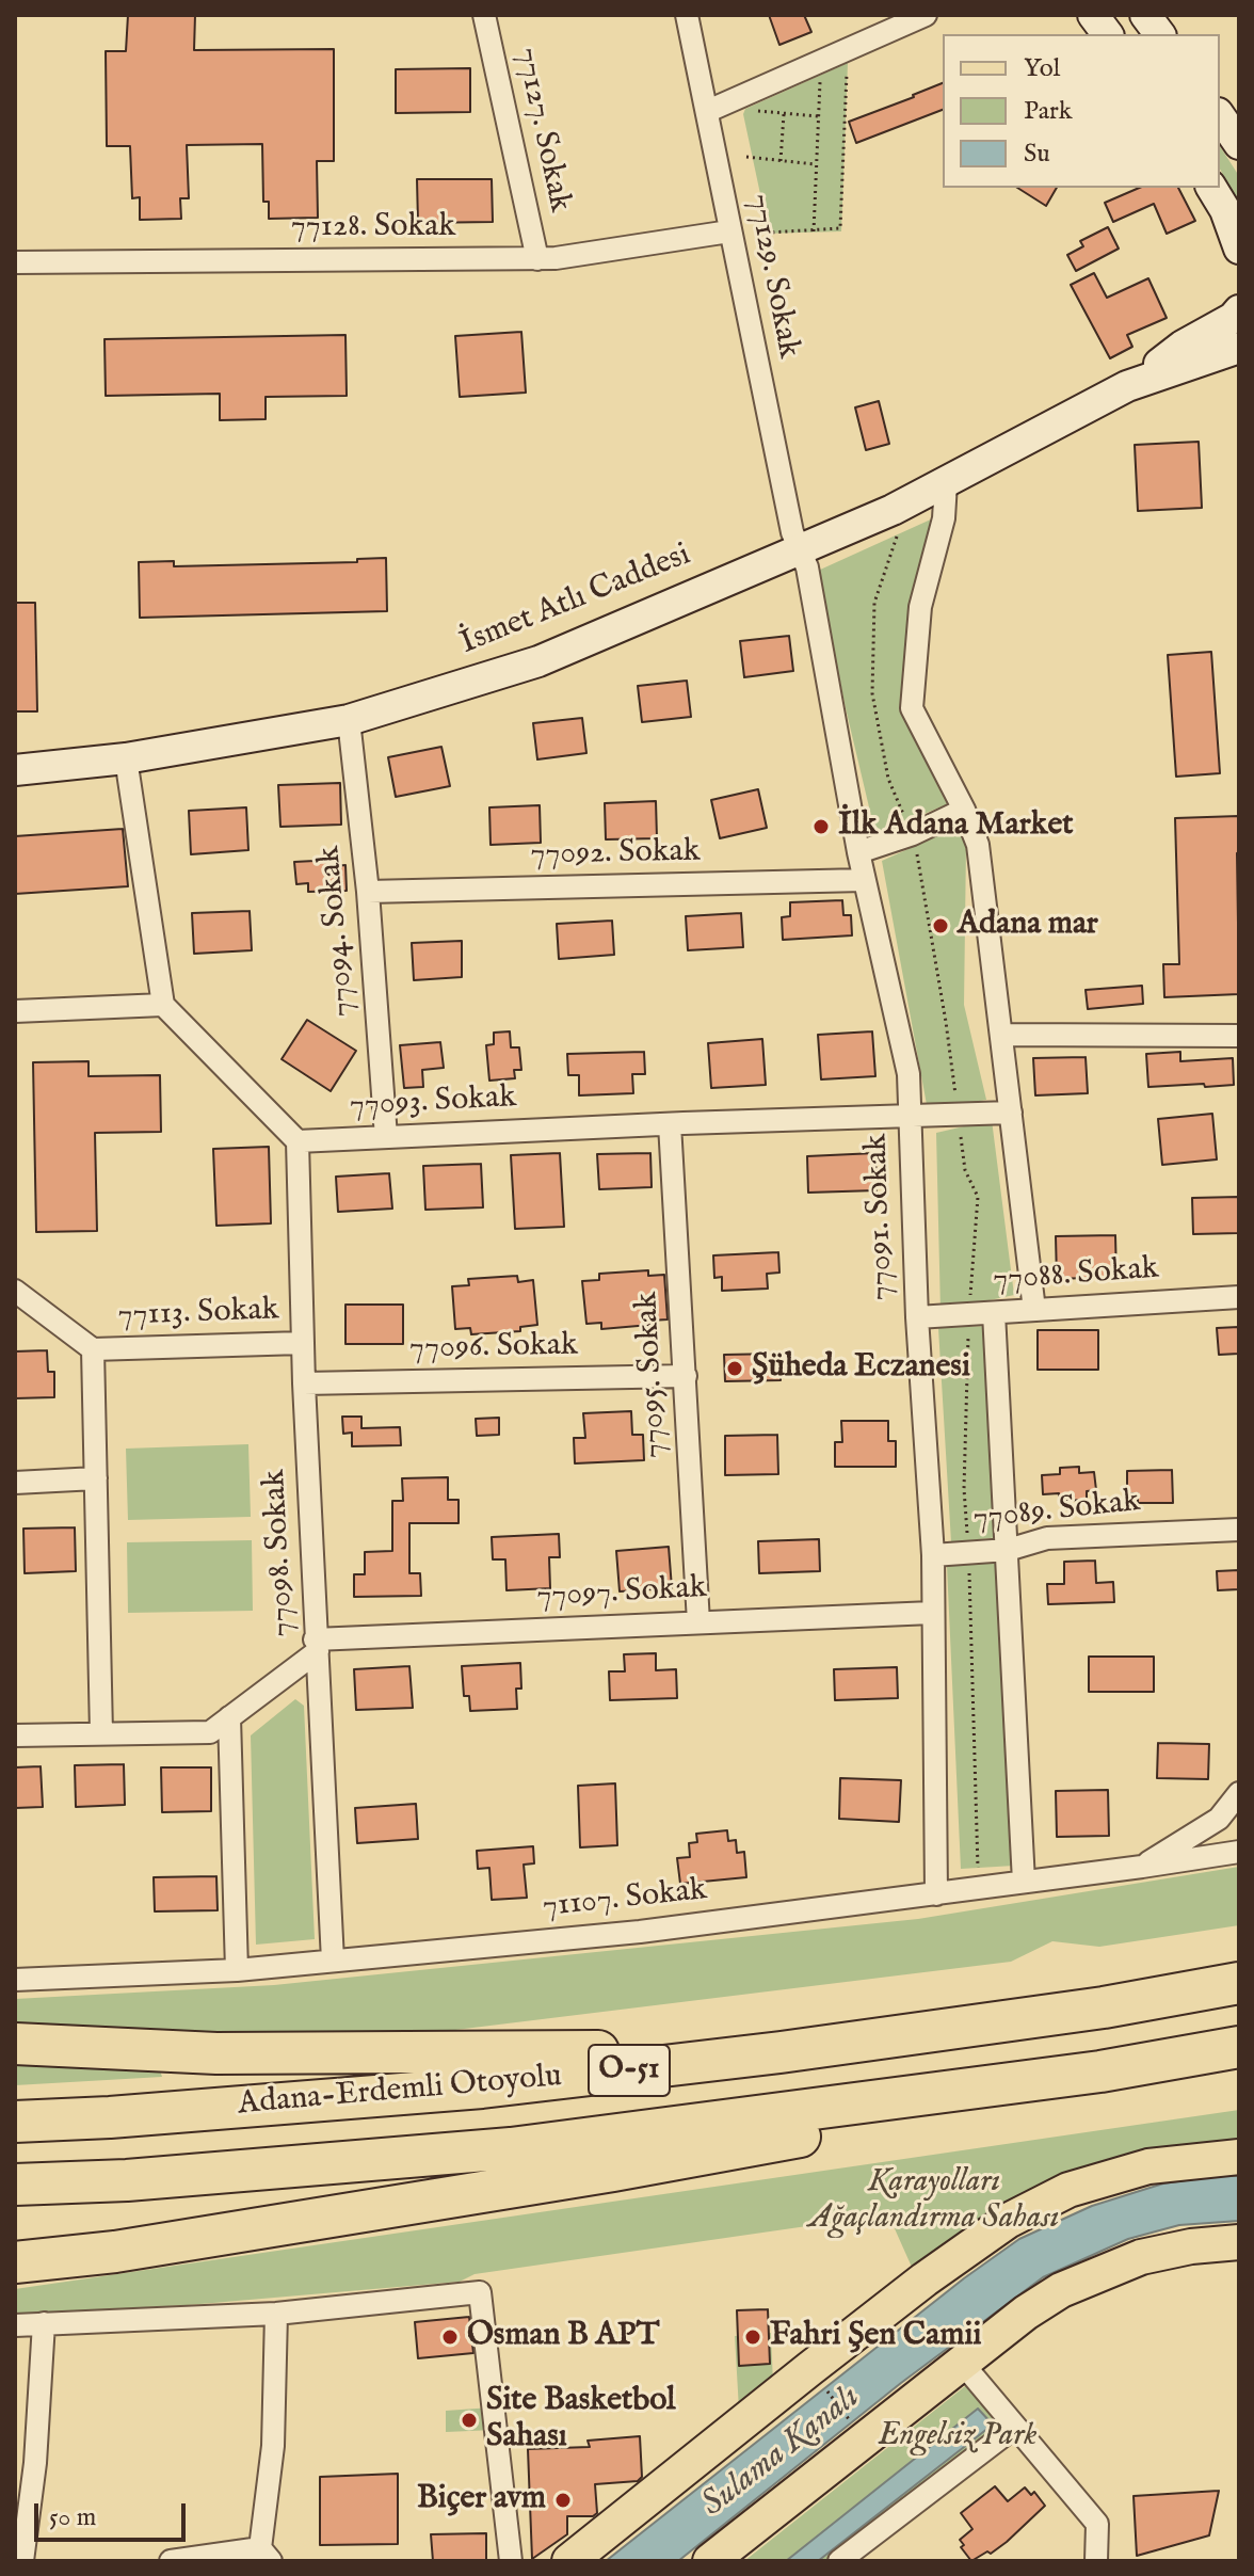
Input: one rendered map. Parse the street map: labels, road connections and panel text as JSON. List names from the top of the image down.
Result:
{
  "streets": {
    "highway": ["O-51", "Adana-Erdemli Otoyolu"],
    "main road": ["İsmet Atlı Caddesi"],
    "street": [
      "77127. Sokak",
      "77128. Sokak",
      "77129. Sokak",
      "77092. Sokak",
      "77094. Sokak",
      "77093. Sokak",
      "77091. Sokak",
      "77088. Sokak",
      "77113. Sokak",
      "77096. Sokak",
      "77095. Sokak",
      "77089. Sokak",
      "77098. Sokak",
      "77097. Sokak",
      "71107. Sokak"
    ]
  },
  "crossings": [
    ["77127. Sokak", "77128. Sokak"],
    ["77128. Sokak", "77129. Sokak"],
    ["77129. Sokak", "İsmet Atlı Caddesi"],
    ["77129. Sokak", "77091. Sokak"],
    ["İsmet Atlı Caddesi", "77094. Sokak"],
    ["İsmet Atlı Caddesi", "77091. Sokak"],
    ["77092. Sokak", "77094. Sokak"],
    ["77092. Sokak", "77091. Sokak"],
    ["77094. Sokak", "77093. Sokak"],
    ["77093. Sokak", "77091. Sokak"],
    ["77093. Sokak", "77095. Sokak"],
    ["77093. Sokak", "77098. Sokak"],
    ["77091. Sokak", "77088. Sokak"],
    ["77091. Sokak", "77089. Sokak"],
    ["77091. Sokak", "77097. Sokak"],
    ["77091. Sokak", "71107. Sokak"],
    ["77113. Sokak", "77098. Sokak"],
    ["77096. Sokak", "77095. Sokak"],
    ["77096. Sokak", "77098. Sokak"],
    ["77095. Sokak", "77097. Sokak"],
    ["77098. Sokak", "77097. Sokak"],
    ["77098. Sokak", "71107. Sokak"]
  ],
  "water": ["Sulama Kanalı"],
  "parks": ["Karayolları Ağaçlandırma Sahası", "Engelsiz Park"],
  "places": [
    "İlk Adana Market",
    "Adana mar",
    "Şüheda Eczanesi",
    "Osman B APT",
    "Fahri Şen Camii",
    "Site Basketbol Sahası",
    "Biçer avm"
  ],
  "legend": ["Yol", "Park", "Su"],
  "scale_bar": "50 m"
}
